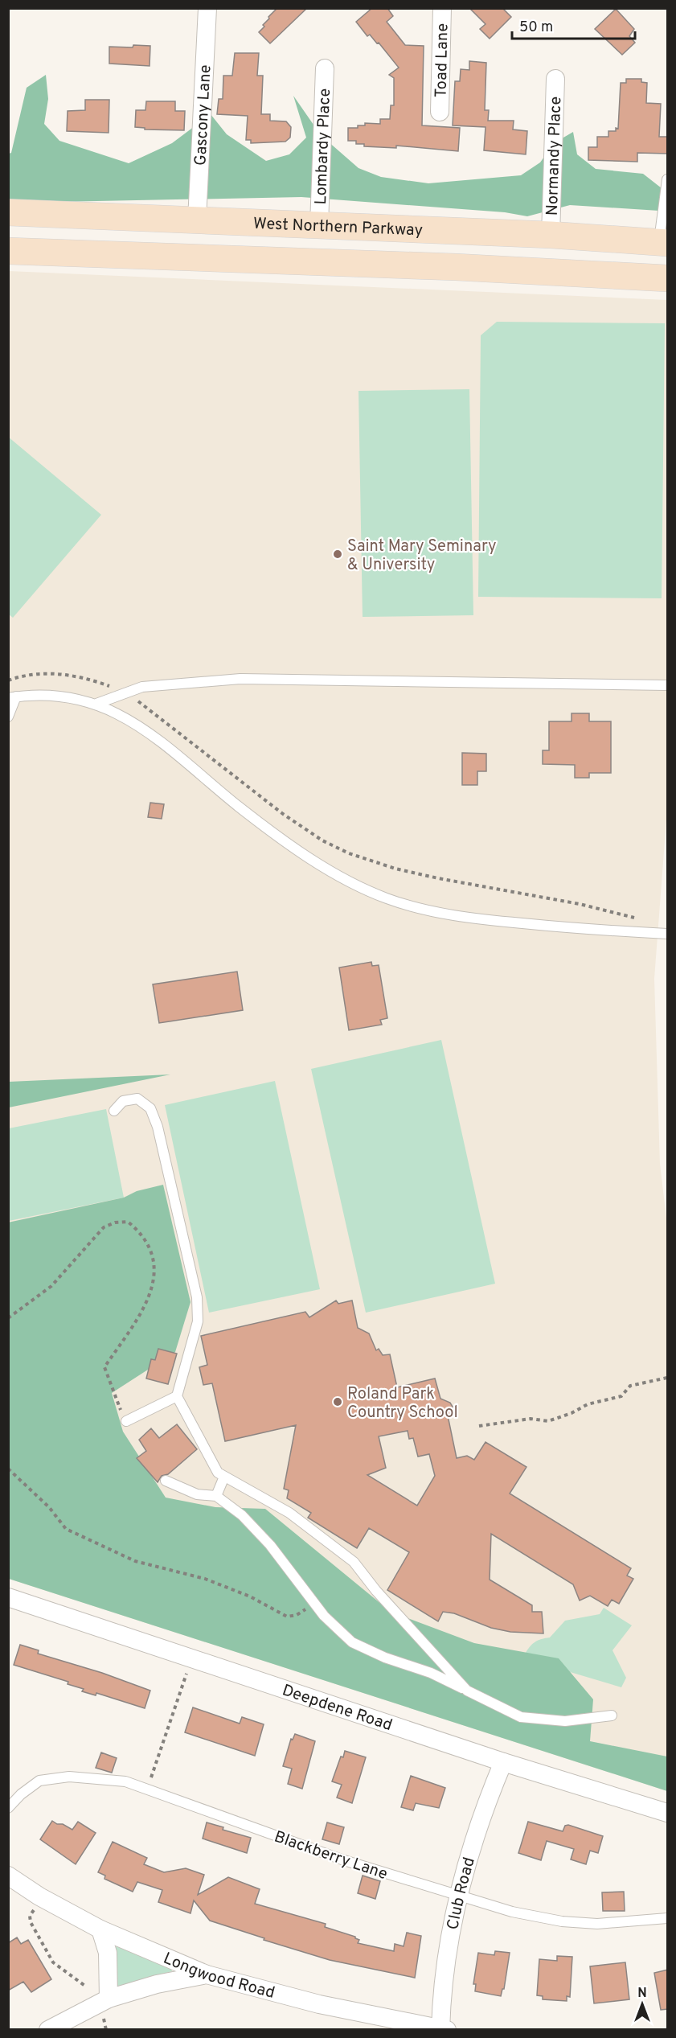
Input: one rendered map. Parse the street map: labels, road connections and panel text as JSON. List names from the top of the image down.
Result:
{
  "streets": {
    "main road": ["West Northern Parkway"],
    "street": [
      "Toad Lane",
      "Gascony Lane",
      "Lombardy Place",
      "Normandy Place",
      "Deepdene Road",
      "Club Road",
      "Longwood Road"
    ],
    "lane": ["Blackberry Lane"]
  },
  "crossings": [
    ["Gascony Lane", "West Northern Parkway"],
    ["Lombardy Place", "West Northern Parkway"],
    ["Normandy Place", "West Northern Parkway"],
    ["Deepdene Road", "Club Road"],
    ["Blackberry Lane", "Club Road"],
    ["Club Road", "Longwood Road"]
  ],
  "places": ["Saint Mary Seminary & University", "Roland Park Country School"],
  "scale_bar": "50 m",
  "north": "top"
}
